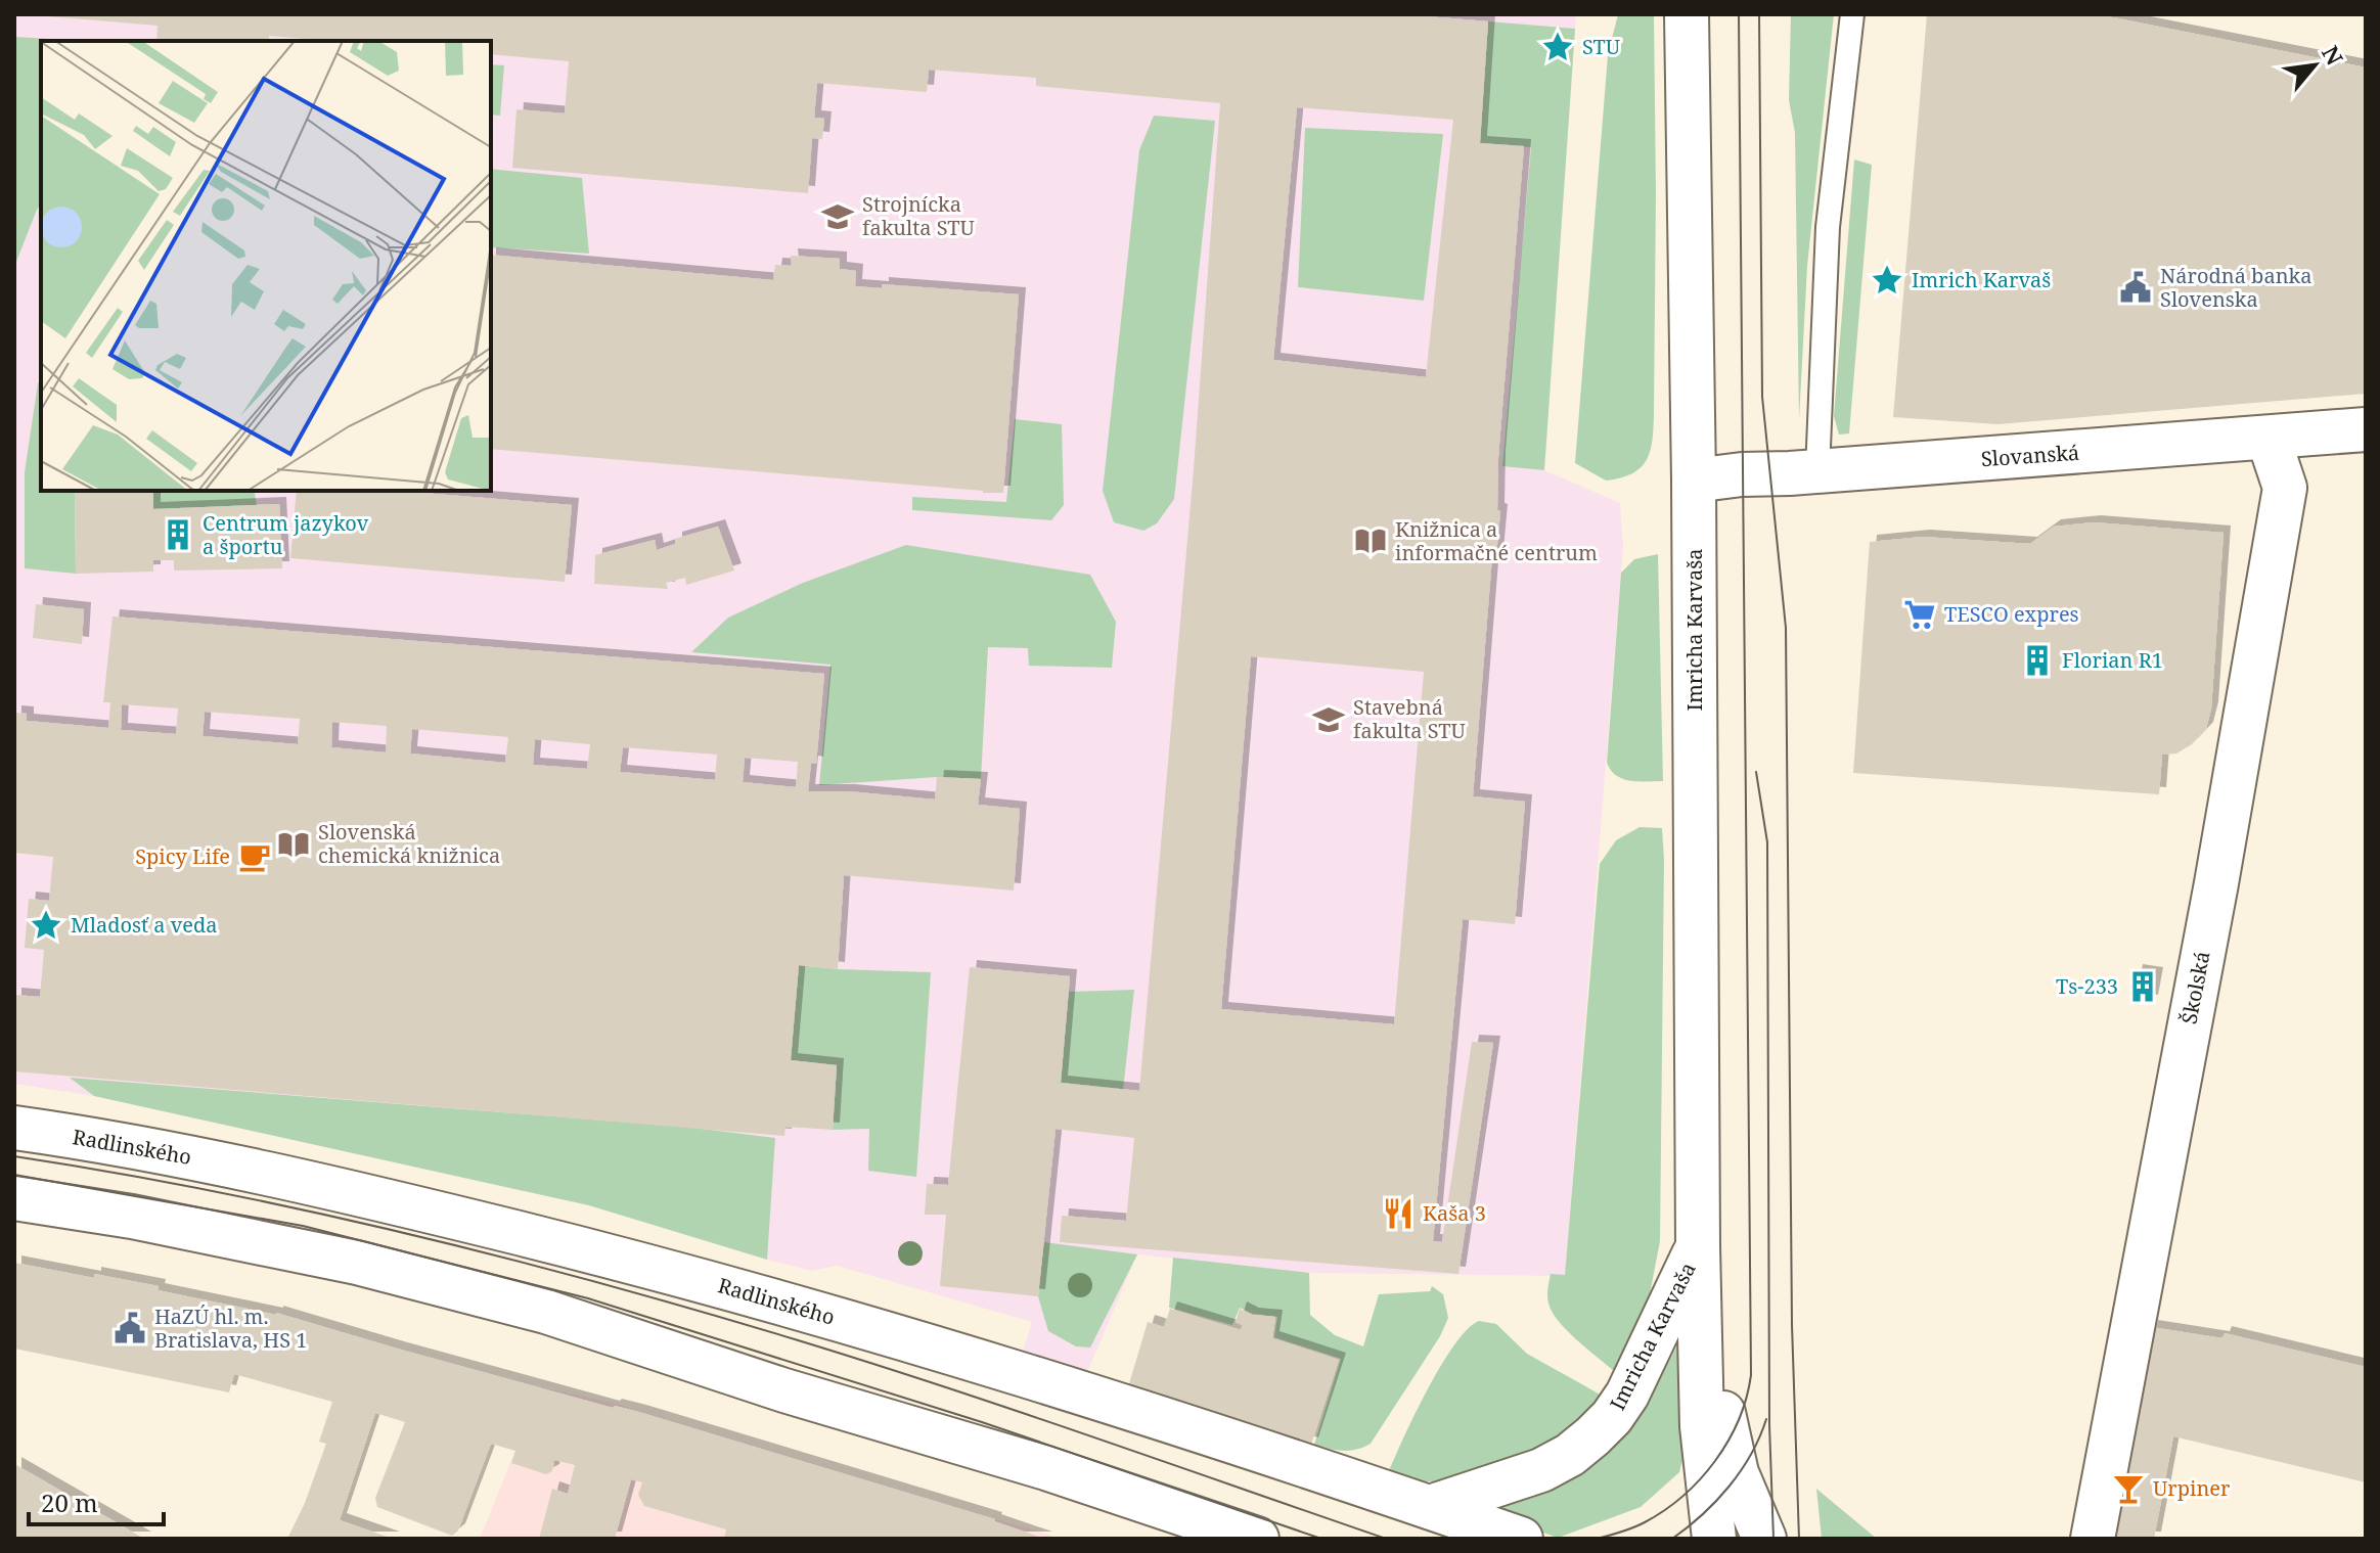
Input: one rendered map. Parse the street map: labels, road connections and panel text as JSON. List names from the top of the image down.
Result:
{
  "streets": {
    "street": [
      "Slovanská",
      "Imricha Karvaša",
      "Školská",
      "Radlinského"
    ]
  },
  "crossings": [
    ["Slovanská", "Imricha Karvaša"],
    ["Slovanská", "Školská"],
    ["Imricha Karvaša", "Radlinského"]
  ],
  "places": {
    "place": ["STU", "Imrich Karvaš", "Mladosť a veda"],
    "school or university": ["Strojnícka fakulta STU", "Stavebná fakulta STU"],
    "public building": ["Národná banka Slovenska", "HaZÚ hl. m. Bratislava, HS 1"],
    "building": ["Centrum jazykov a športu", "Florian R1", "Ts-233"],
    "library": ["Knižnica a informačné centrum", "Slovenská chemická knižnica"],
    "supermarket": ["TESCO expres"],
    "cafe": ["Spicy Life"],
    "restaurant": ["Kaša 3"],
    "bar": ["Urpiner"]
  },
  "scale_bar": "20 m",
  "north": "top right"
}
